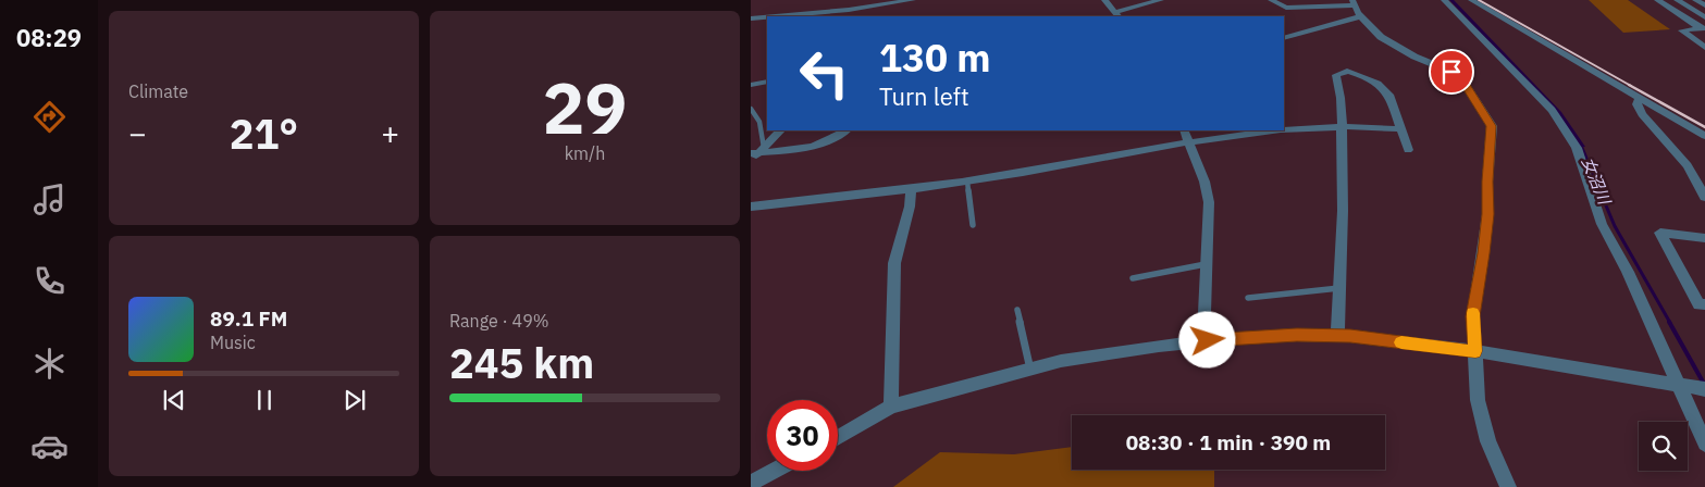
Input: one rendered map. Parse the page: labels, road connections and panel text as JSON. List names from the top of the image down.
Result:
{
  "water": ["女沼川"],
  "page": {
    "tabs": "08:29",
    "tile": [
      "Climate",
      ["29", "km/h"],
      ["Range · 49%", "245 km"]
    ],
    "turn": ["130 m", "Turn left"],
    "heat": ["−", "21°", "+"],
    "song": ["89.1 FM", "Music"],
    "limit": "30",
    "trip": "08:30 · 1 min · 390 m"
  }
}
